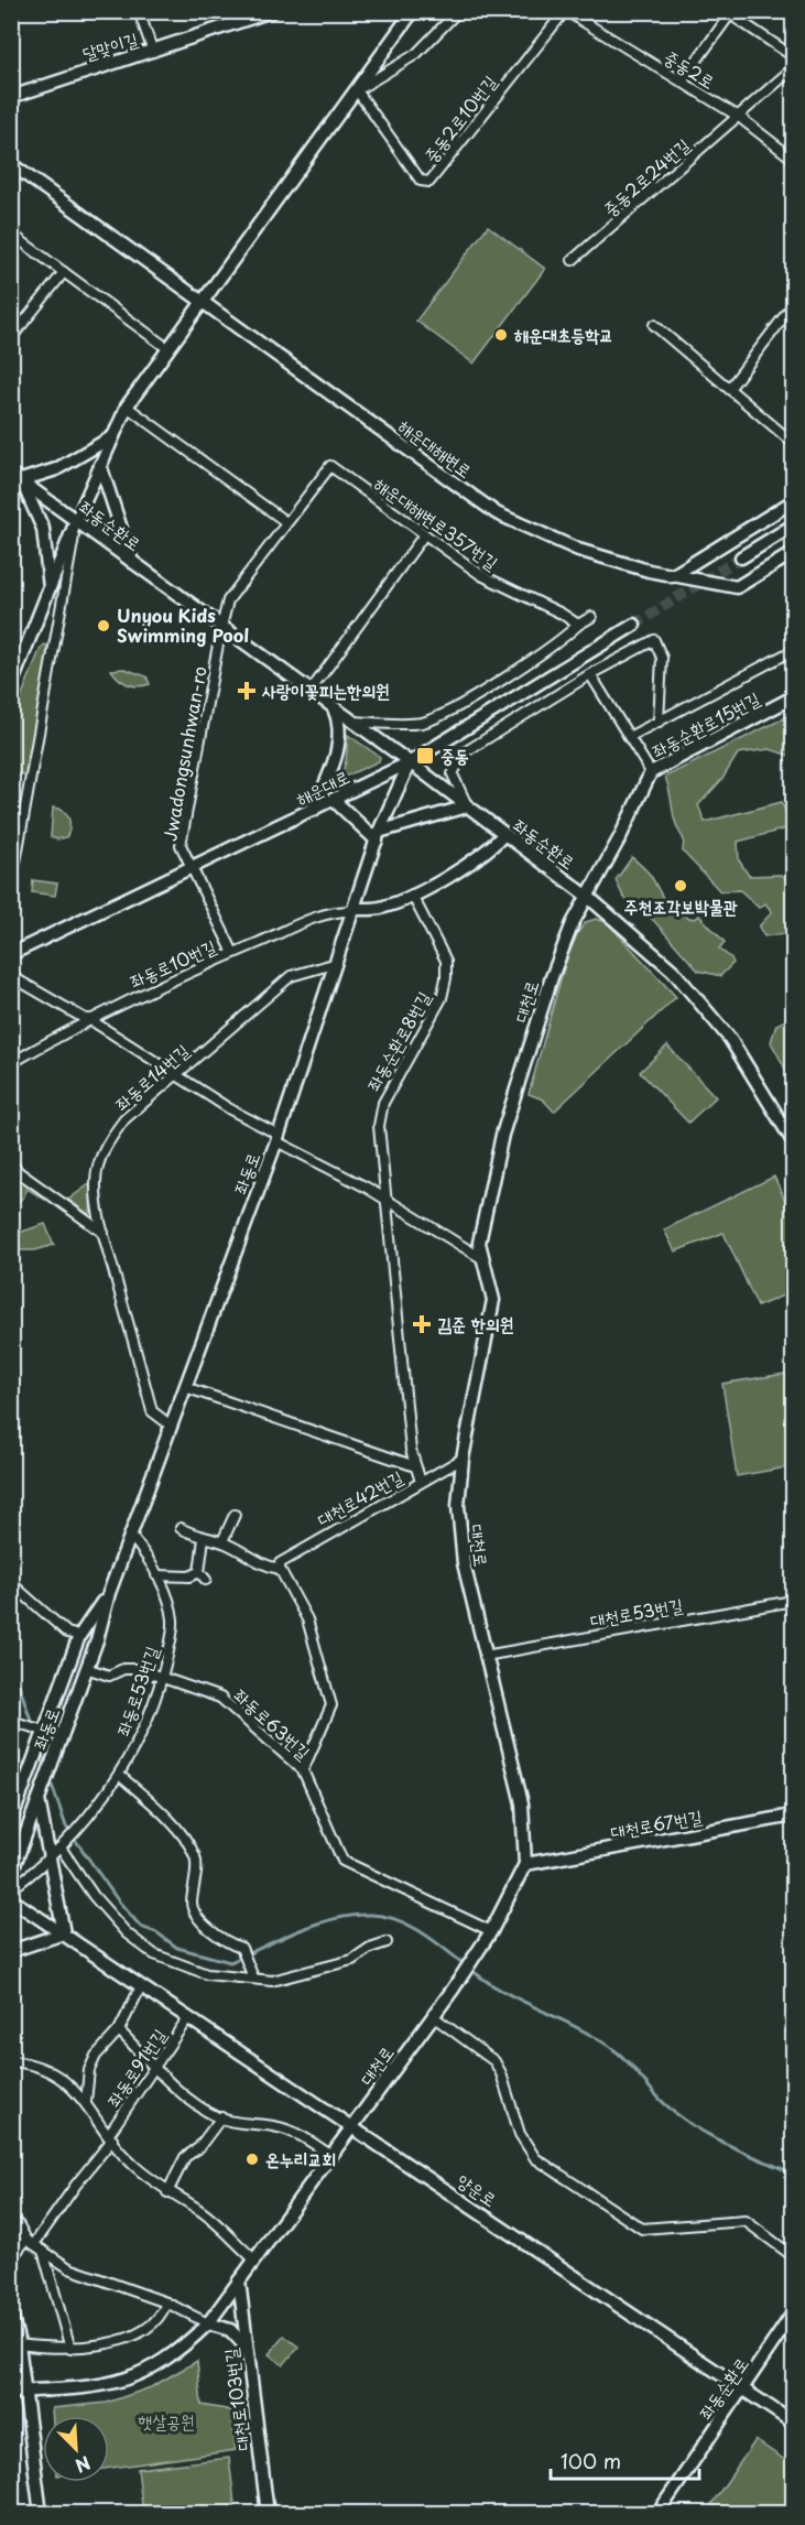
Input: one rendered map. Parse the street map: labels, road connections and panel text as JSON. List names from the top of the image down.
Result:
{
  "streets": {
    "main road": [
      "달맞이길",
      "해운대해변로",
      "좌동순환로",
      "좌동순환로15번길",
      "해운대로",
      "대천로",
      "좌동로",
      "대천로67번길",
      "양운로",
      "대천로103번길"
    ],
    "street": [
      "중동2로",
      "중동2로10번길",
      "중동2로24번길",
      "해운대해변로357번길",
      "Jwadongsunhwan-ro",
      "좌동로10번길",
      "좌동순환로8번길",
      "좌동로14번길",
      "대천로42번길",
      "대천로53번길",
      "좌동로53번길",
      "좌동로63번길",
      "좌동로91번길"
    ]
  },
  "crossings": [
    ["중동2로", "중동2로10번길"],
    ["중동2로", "중동2로24번길"],
    ["좌동순환로", "좌동순환로15번길"],
    ["좌동순환로", "Jwadongsunhwan-ro"],
    ["좌동순환로", "해운대로"],
    ["좌동순환로", "대천로"],
    ["좌동순환로", "좌동로"],
    ["좌동순환로", "양운로"],
    ["좌동순환로15번길", "대천로"],
    ["Jwadongsunhwan-ro", "해운대로"],
    ["Jwadongsunhwan-ro", "좌동로10번길"],
    ["해운대로", "좌동로"],
    ["좌동로10번길", "좌동로"],
    ["대천로", "대천로42번길"],
    ["대천로", "대천로53번길"],
    ["대천로", "좌동로63번길"],
    ["대천로", "대천로67번길"],
    ["대천로", "좌동로91번길"],
    ["대천로", "양운로"],
    ["대천로", "대천로103번길"],
    ["좌동순환로8번길", "대천로42번길"],
    ["좌동로14번길", "좌동로"],
    ["좌동로", "좌동로53번길"],
    ["좌동로", "좌동로63번길"],
    ["좌동로53번길", "좌동로63번길"],
    ["좌동로91번길", "양운로"]
  ],
  "parks": ["햇살공원"],
  "places": {
    "other": [
      "해운대초등학교",
      "Unyou Kids Swimming Pool",
      "주천조각보박물관",
      "온누리교회"
    ],
    "health": ["사랑이꽃피는한의원", "김준 한의원"],
    "transit": ["중동"]
  },
  "scale_bar": "100 m",
  "north": "bottom right"
}
